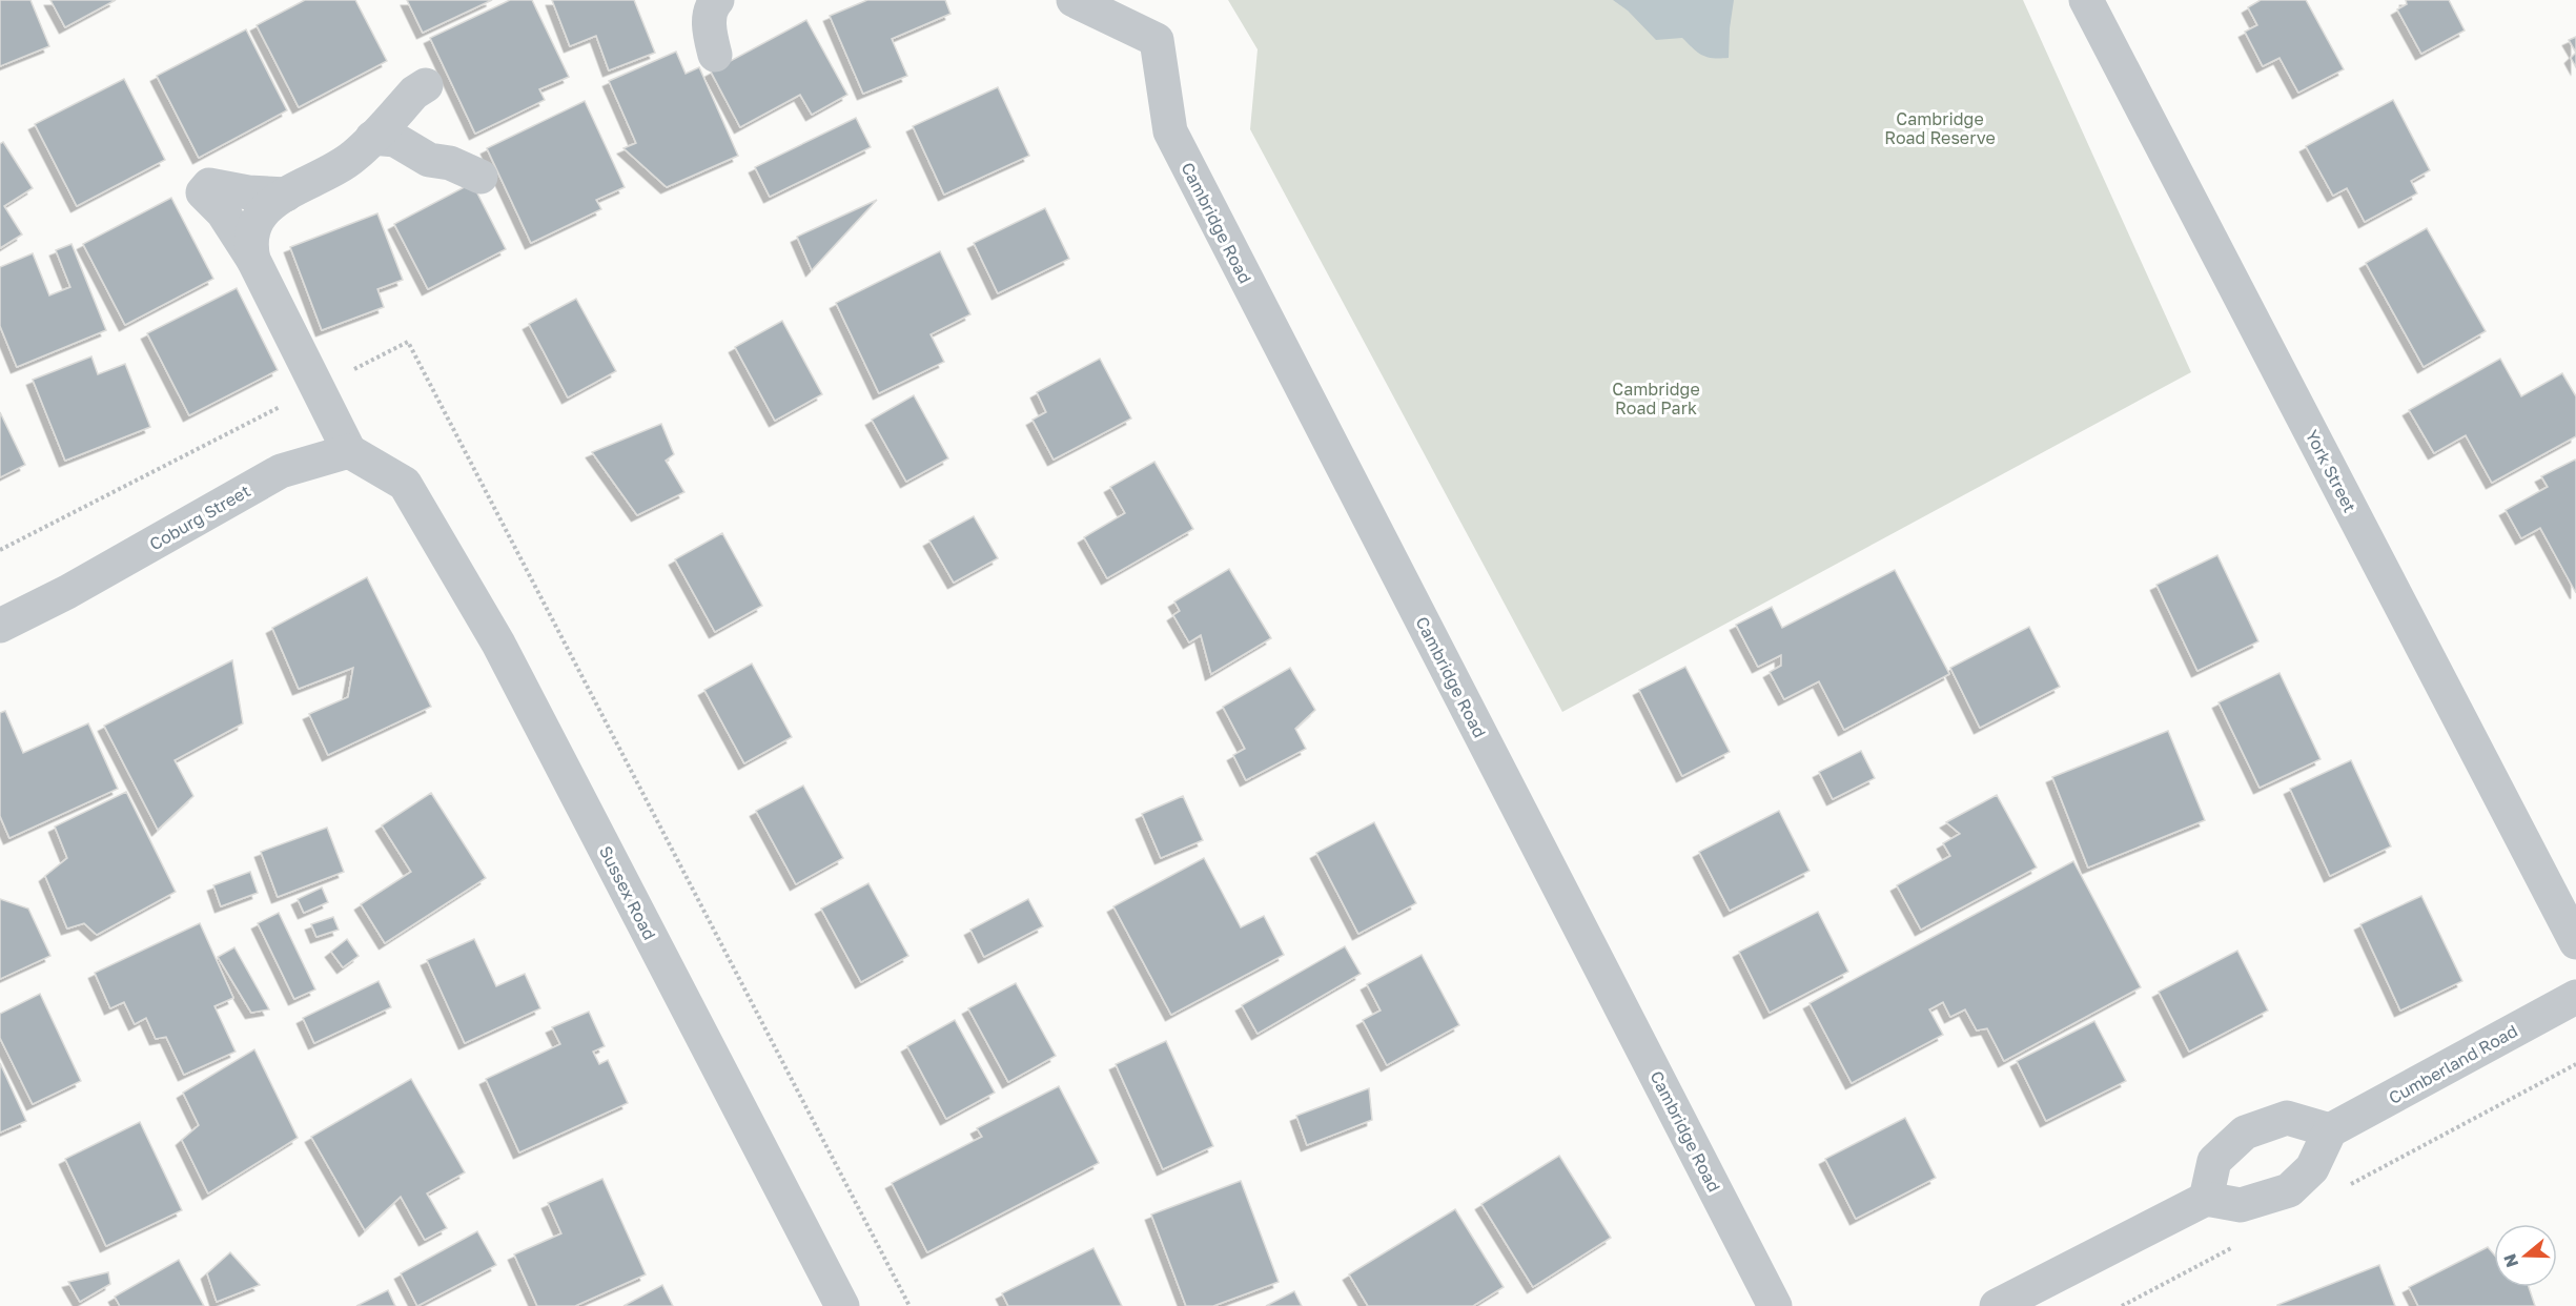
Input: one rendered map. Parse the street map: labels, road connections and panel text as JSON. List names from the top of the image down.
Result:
{
  "streets": {
    "street": [
      "Cambridge Road",
      "York Street",
      "Coburg Street",
      "Sussex Road",
      "Cumberland Road"
    ]
  },
  "crossings": [
    ["Coburg Street", "Sussex Road"]
  ],
  "parks": ["Cambridge Road Reserve", "Cambridge Road Park"],
  "north": "left"
}
